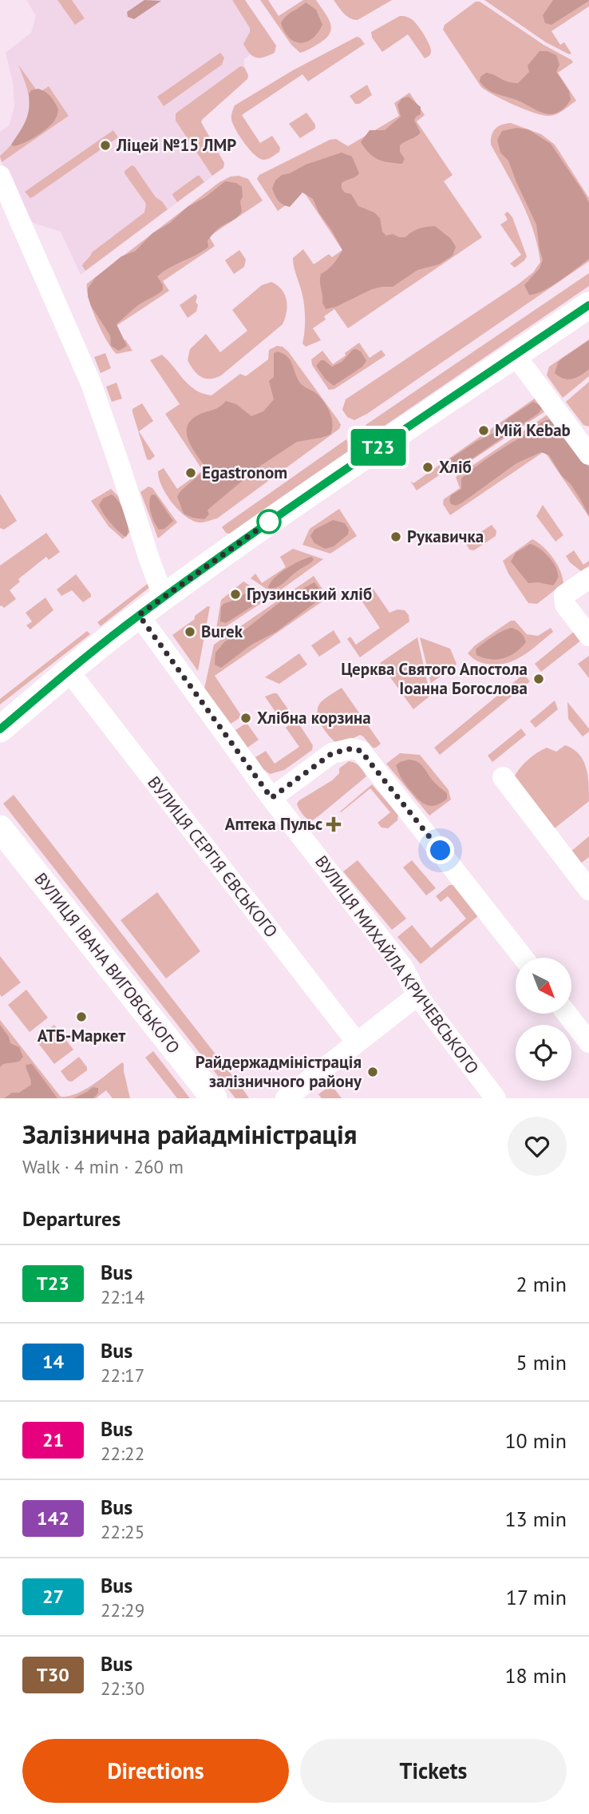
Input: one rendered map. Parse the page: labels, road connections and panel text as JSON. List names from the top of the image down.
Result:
{
  "streets": {
    "main road": ["ВУЛИЦЯ ІВАНА ВИГОВСЬКОГО"],
    "street": ["ВУЛИЦЯ СЕРГІЯ ЄВСЬКОГО", "ВУЛИЦЯ МИХАЙЛА КРИЧЕВСЬКОГО"]
  },
  "places": {
    "other": [
      "Ліцей №15 ЛМР",
      "Мій Kebab",
      "Хліб",
      "Egastronom",
      "Рукавичка",
      "Грузинський хліб",
      "Burek",
      "Церква Святого Апостола Іоанна Богослова",
      "Хлібна корзина",
      "АТБ-Маркет",
      "Райдержадміністрація залізничного району"
    ],
    "health": ["Аптека Пульс"]
  },
  "lines": ["bus line Т23"],
  "north": "bottom right",
  "page": {
    "on_map": "Т23",
    "heading": [
      ["Залізнична райадміністрація", "Walk · 4 min · 260 m"],
      "Departures"
    ],
    "list": [
      {
        "mark": "Т23",
        "name": "Bus",
        "note": "22:14",
        "value": "2 min"
      },
      {
        "mark": "14",
        "name": "Bus",
        "note": "22:17",
        "value": "5 min"
      },
      {
        "mark": "21",
        "name": "Bus",
        "note": "22:22",
        "value": "10 min"
      },
      {
        "mark": "142",
        "name": "Bus",
        "note": "22:25",
        "value": "13 min"
      },
      {
        "mark": "27",
        "name": "Bus",
        "note": "22:29",
        "value": "17 min"
      },
      {
        "mark": "Т30",
        "name": "Bus",
        "note": "22:30",
        "value": "18 min"
      }
    ],
    "buttons": ["Directions", "Tickets"]
  }
}
